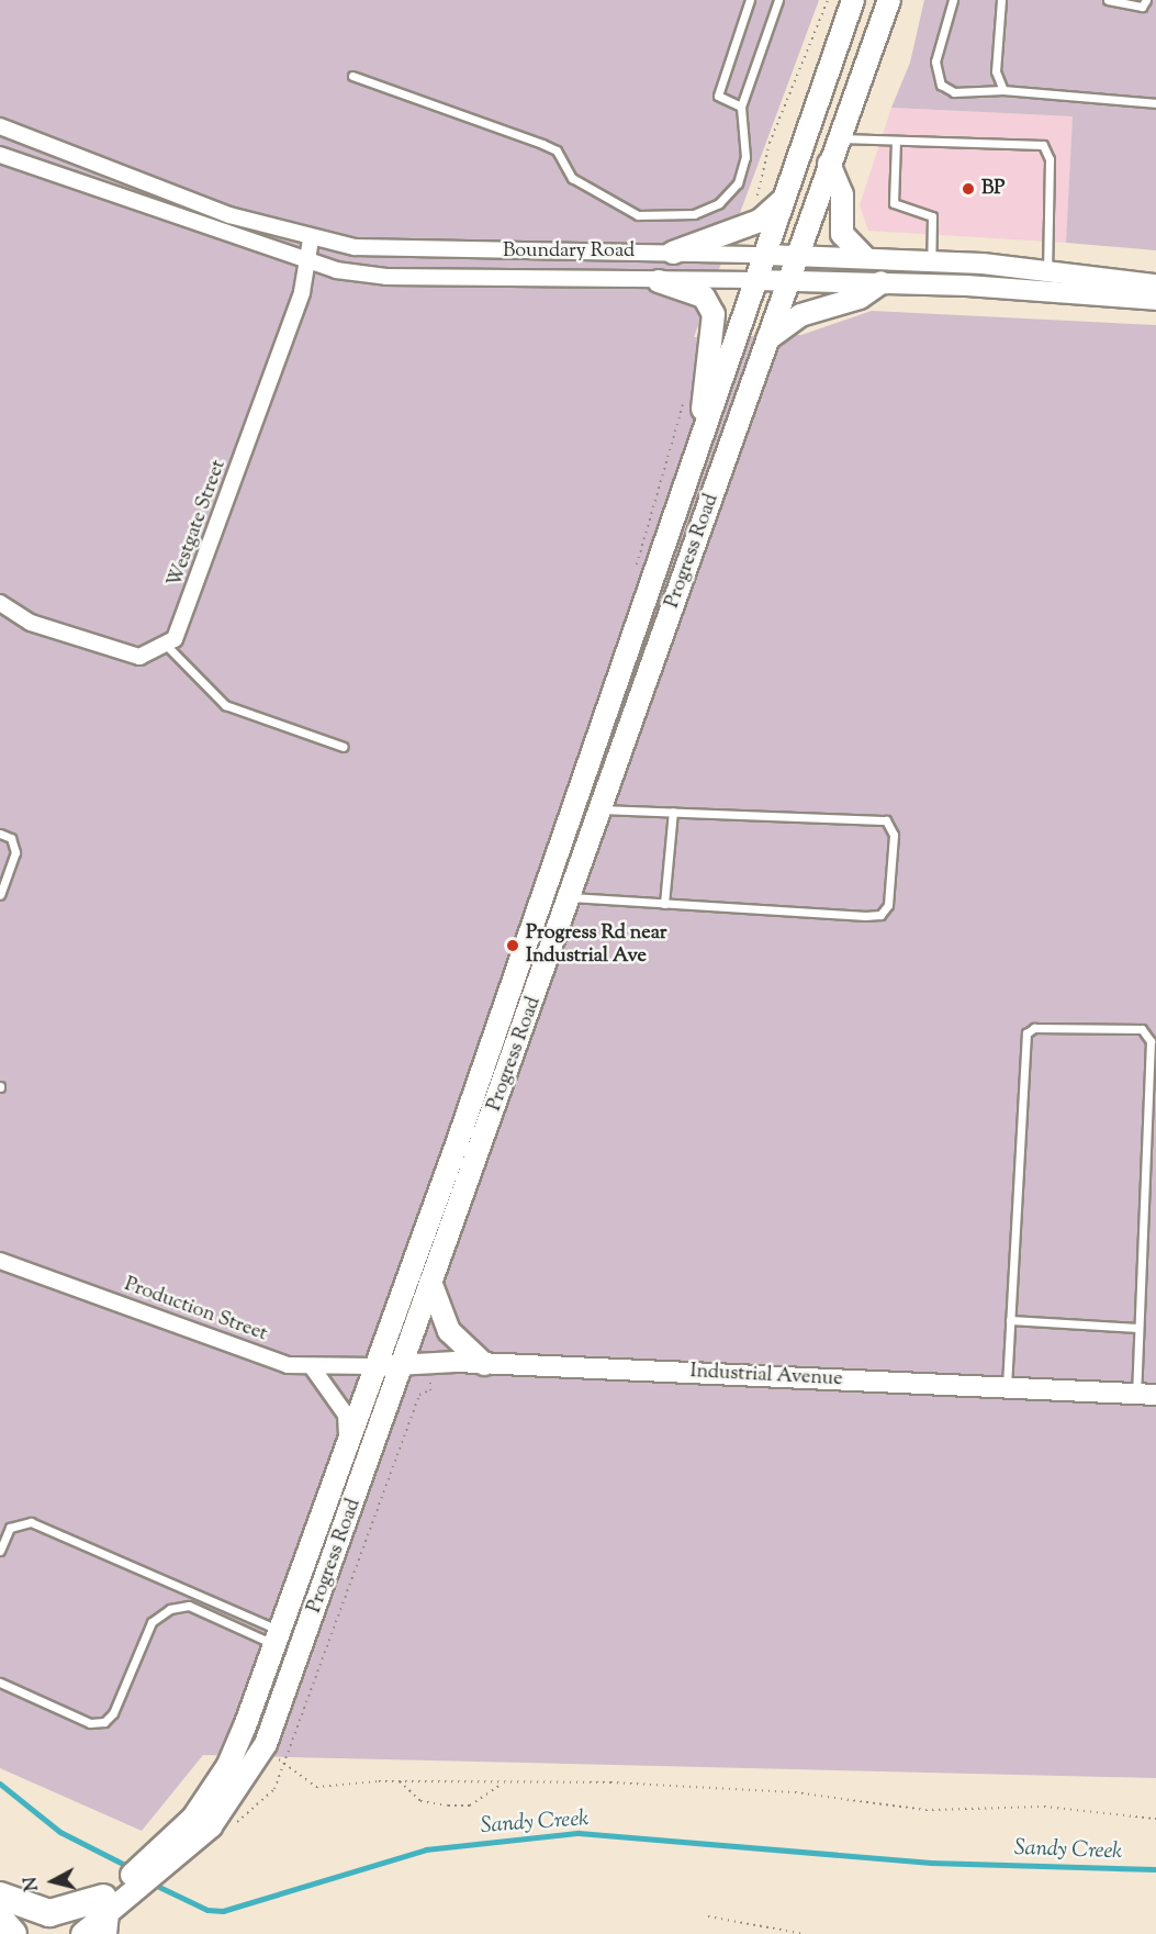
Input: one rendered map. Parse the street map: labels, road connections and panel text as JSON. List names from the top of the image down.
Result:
{
  "streets": {
    "main road": ["Boundary Road", "Progress Road", "Industrial Avenue"],
    "street": ["Westgate Street", "Production Street"]
  },
  "crossings": [
    ["Boundary Road", "Westgate Street"],
    ["Boundary Road", "Progress Road"],
    ["Progress Road", "Production Street"],
    ["Progress Road", "Industrial Avenue"],
    ["Production Street", "Industrial Avenue"]
  ],
  "water": ["Sandy Creek"],
  "places": ["BP", "Progress Rd near Industrial Ave"],
  "north": "left"
}
